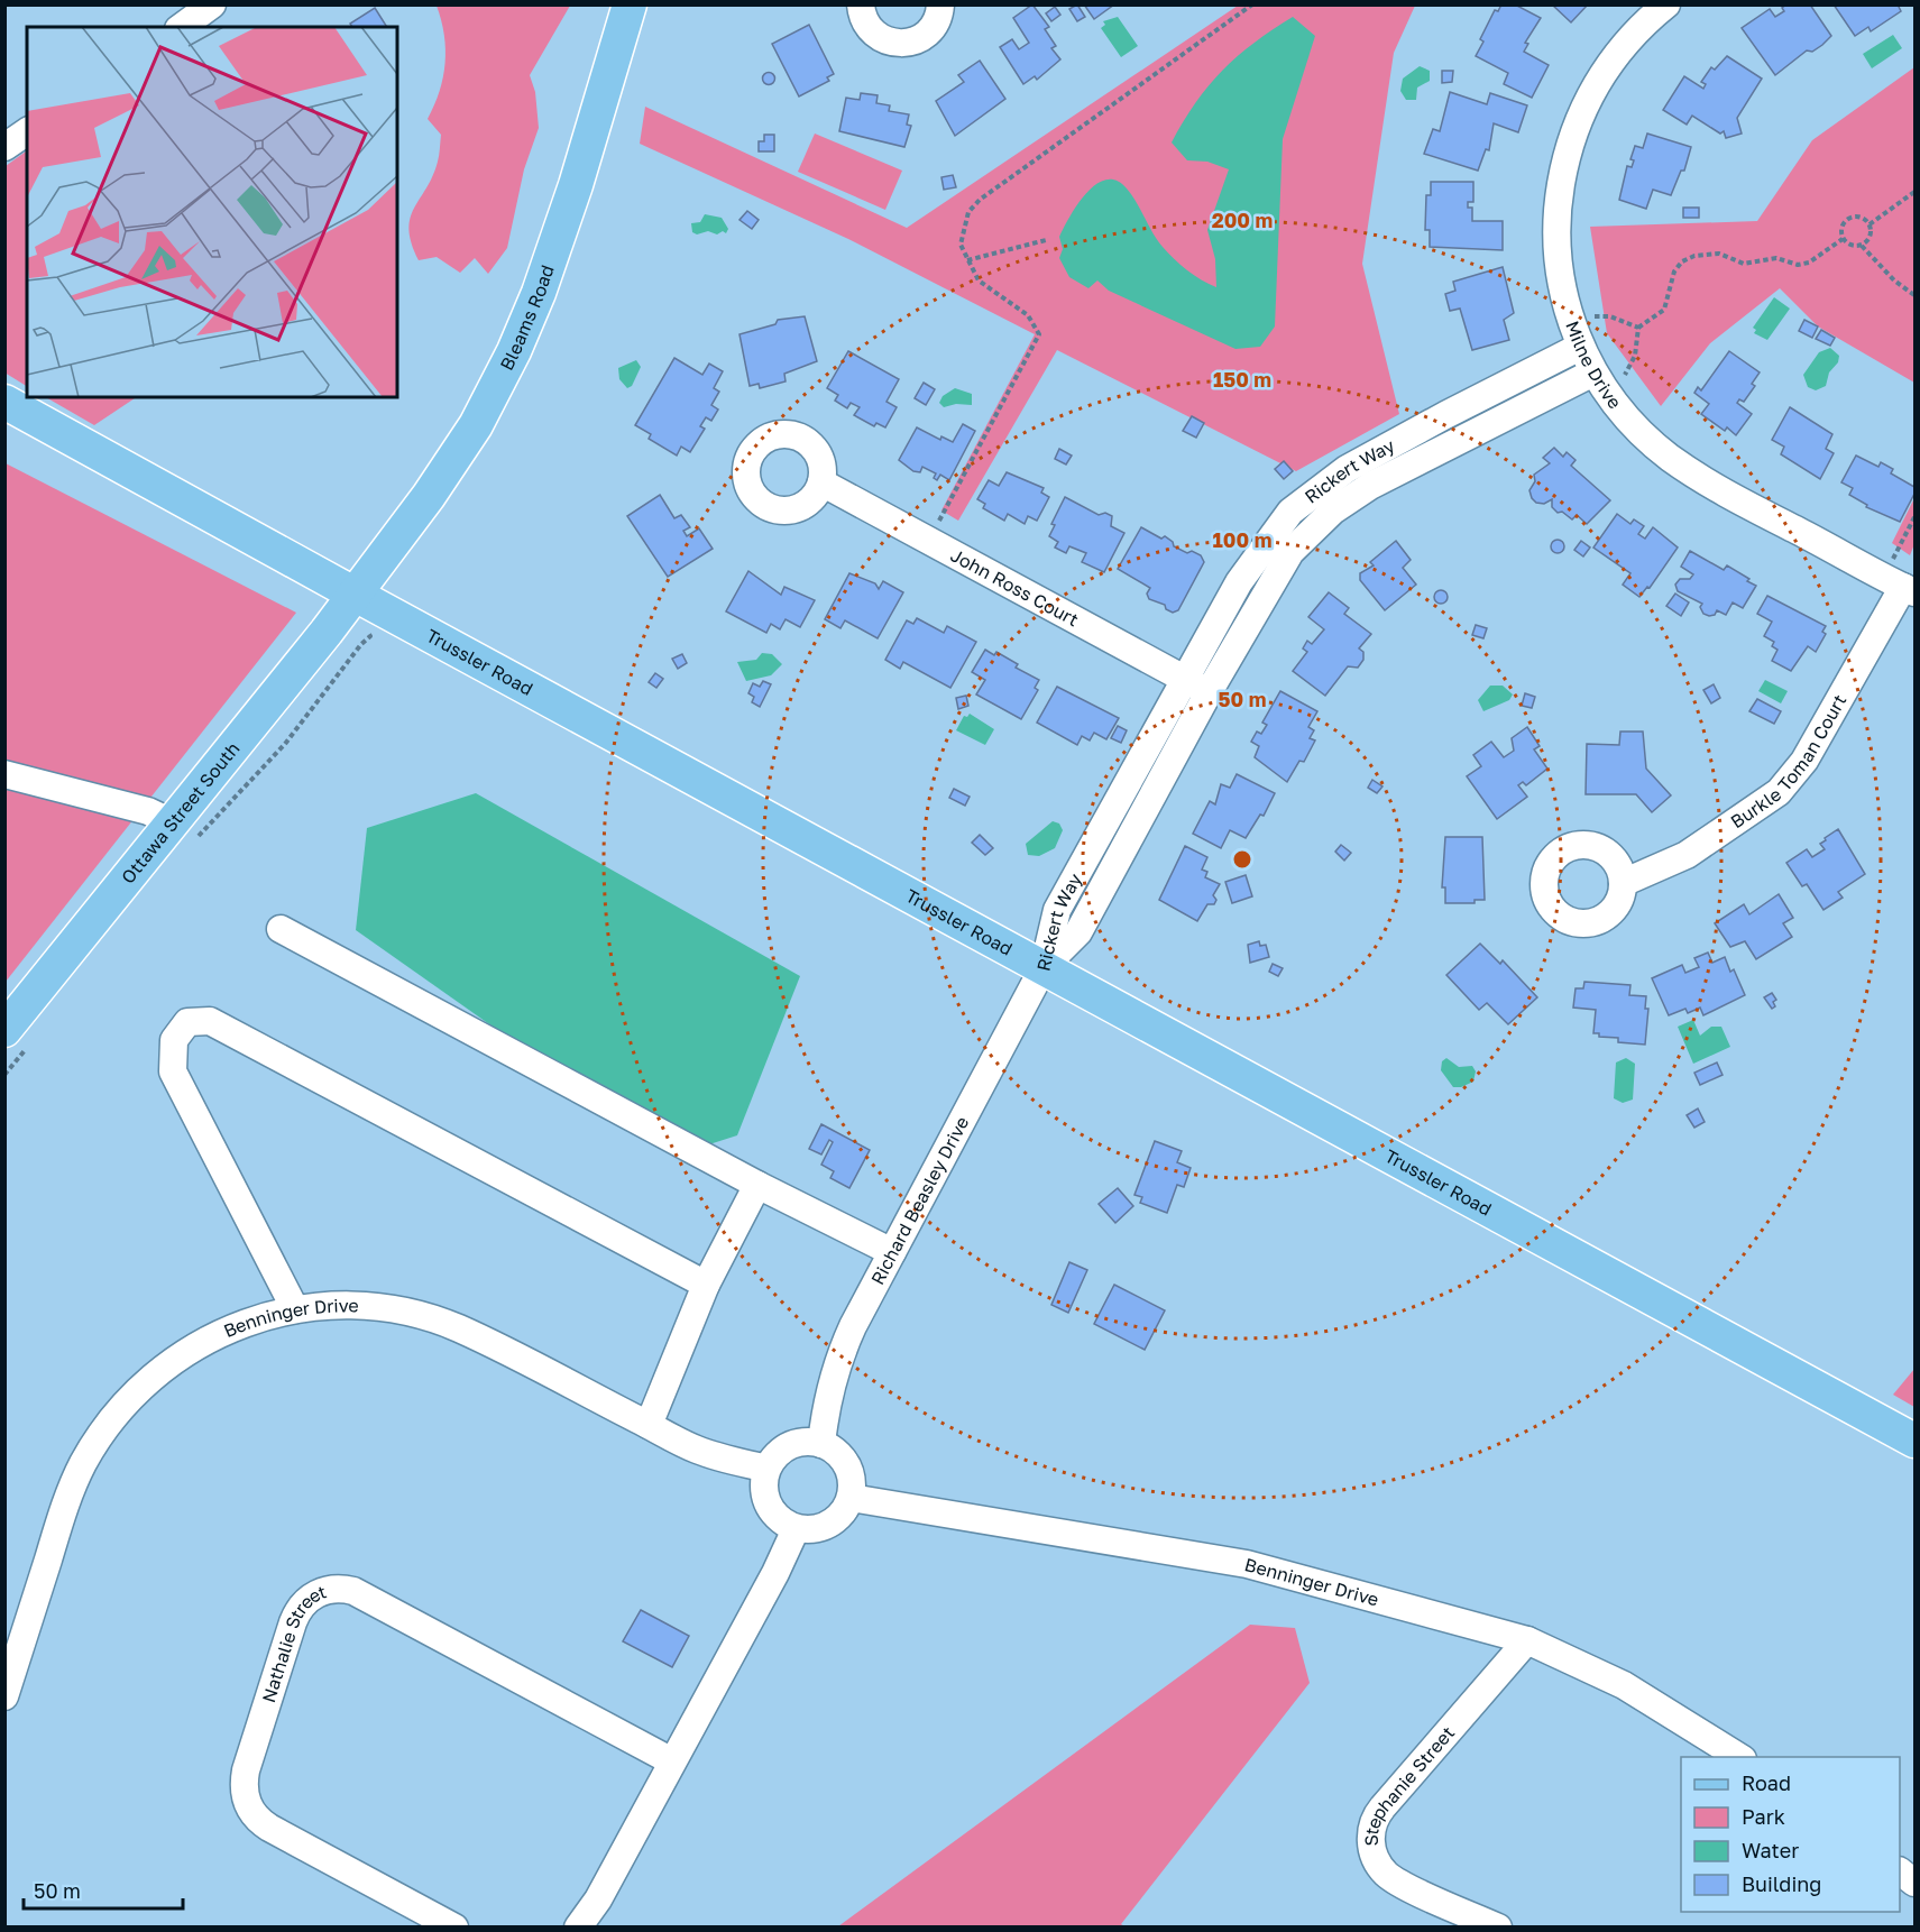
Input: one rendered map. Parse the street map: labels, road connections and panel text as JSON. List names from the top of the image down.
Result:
{
  "streets": {
    "main road": ["Bleams Road", "Trussler Road", "Ottawa Street South"],
    "street": [
      "Milne Drive",
      "Rickert Way",
      "John Ross Court",
      "Burkle Toman Court",
      "Richard Beasley Drive",
      "Benninger Drive",
      "Nathalie Street",
      "Stephanie Street"
    ]
  },
  "crossings": [
    ["Bleams Road", "Trussler Road"],
    ["Bleams Road", "Ottawa Street South"],
    ["Milne Drive", "Rickert Way"],
    ["Milne Drive", "Burkle Toman Court"],
    ["Rickert Way", "John Ross Court"],
    ["Rickert Way", "Trussler Road"],
    ["Rickert Way", "Richard Beasley Drive"],
    ["Trussler Road", "Ottawa Street South"],
    ["Trussler Road", "Richard Beasley Drive"],
    ["Richard Beasley Drive", "Benninger Drive"],
    ["Benninger Drive", "Stephanie Street"]
  ],
  "legend": [
    "Road",
    "Park",
    "Water",
    "Building"
  ],
  "scale_bar": "50 m",
  "rings": [
    "200 m",
    "150 m",
    "100 m",
    "50 m"
  ]
}
